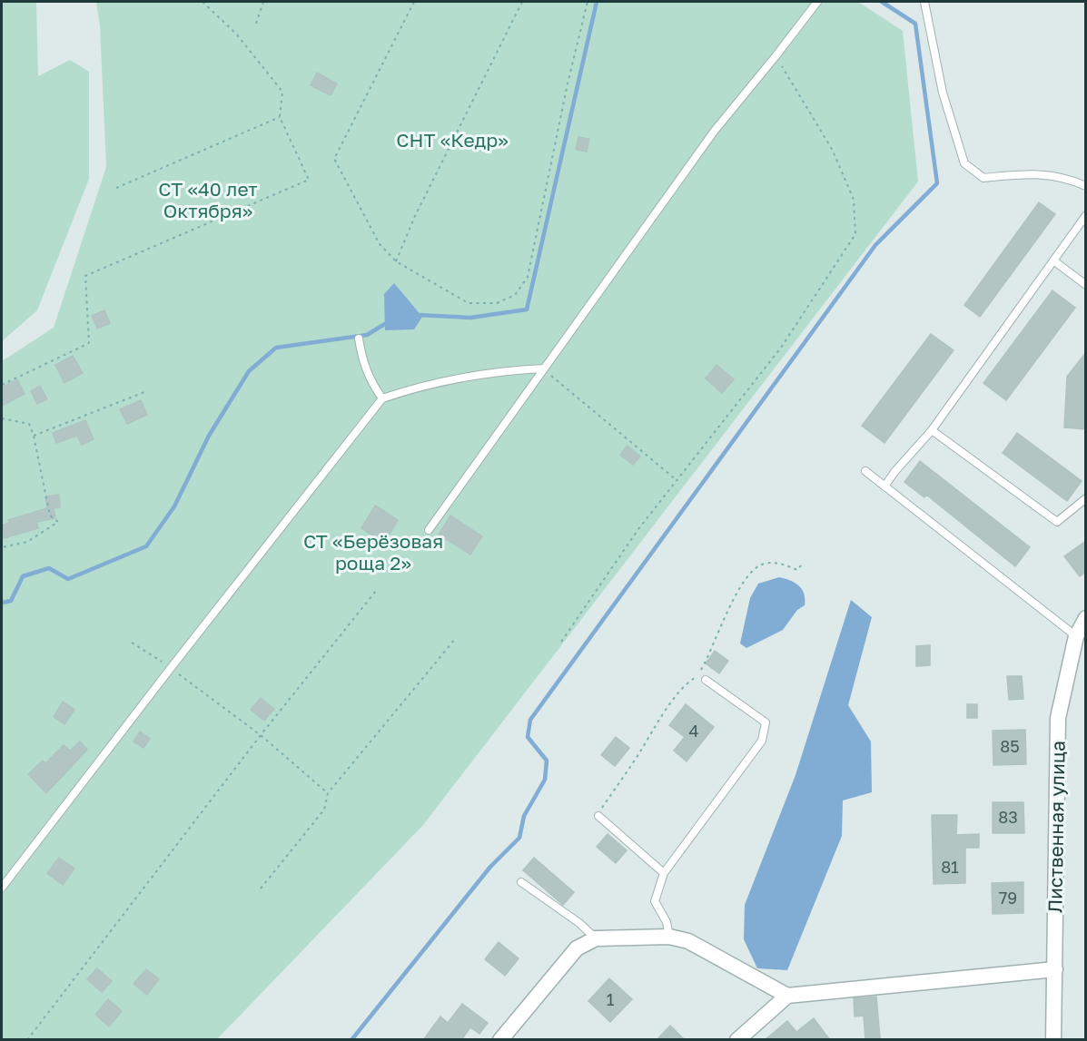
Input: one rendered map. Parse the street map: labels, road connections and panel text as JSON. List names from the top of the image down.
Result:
{
  "streets": {
    "street": ["Лиственная улица"]
  },
  "parks": ["СНТ «Кедр»", "СТ «40 лет Октября»", "СТ «Берёзовая роща 2»"],
  "house_numbers": [
    "4",
    "85",
    "83",
    "81",
    "79",
    "1"
  ]
}
